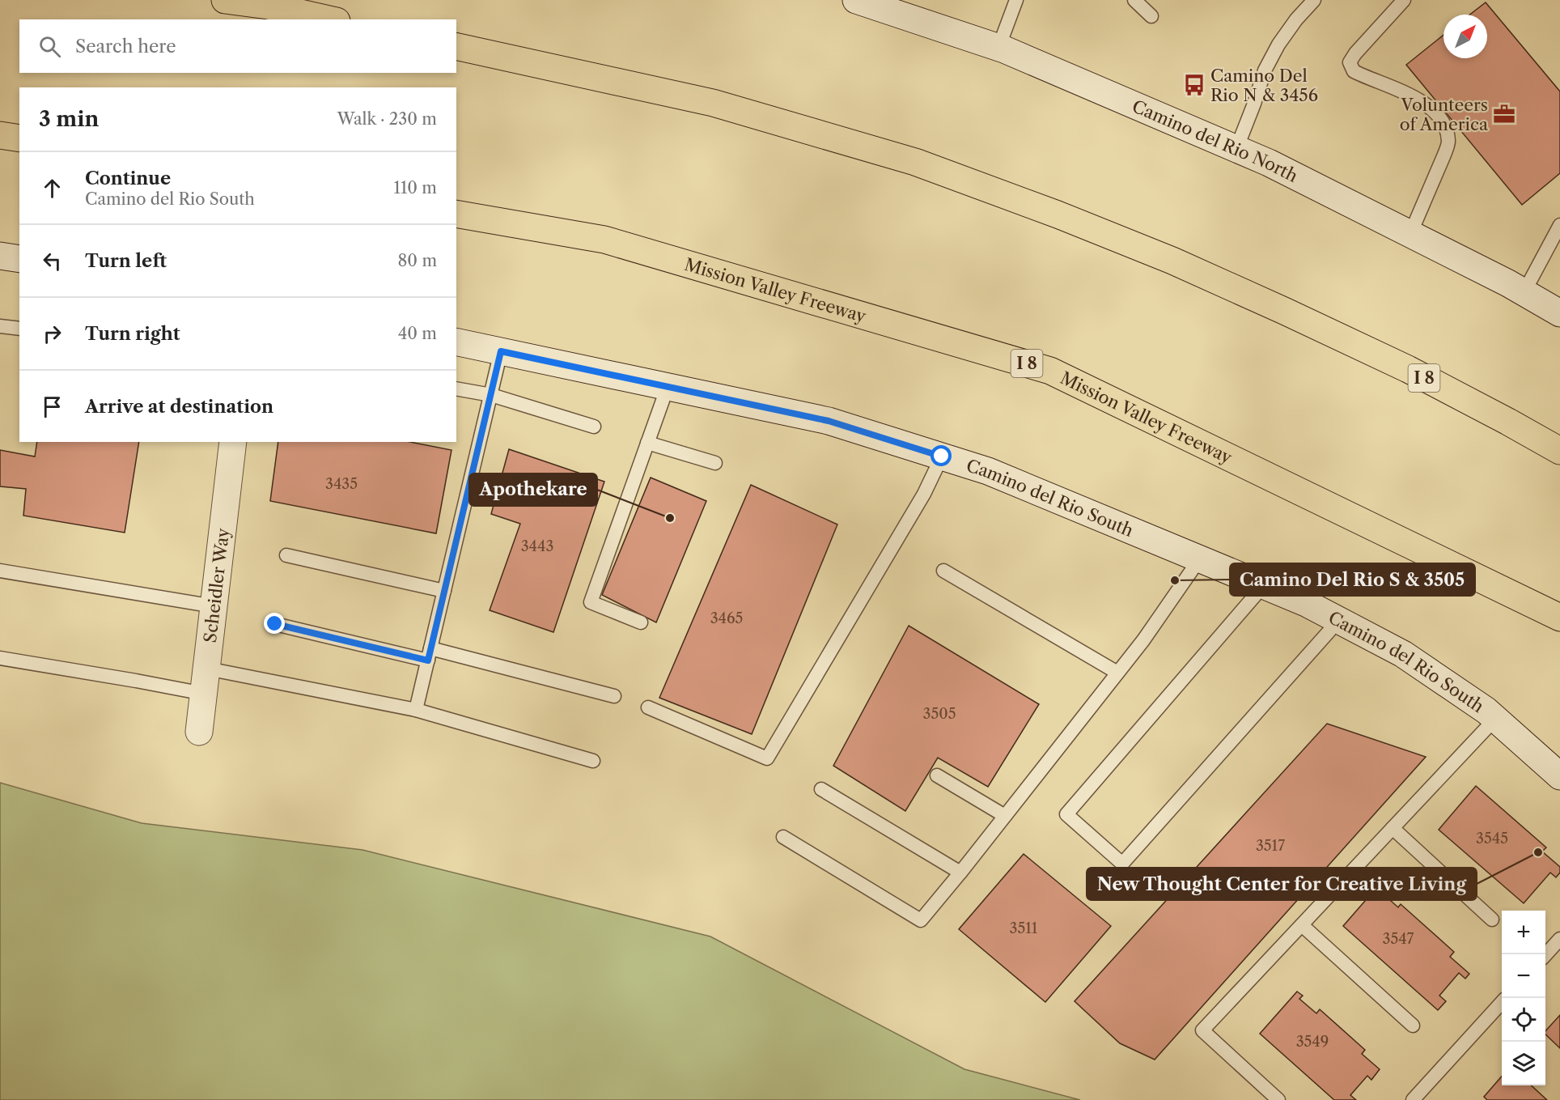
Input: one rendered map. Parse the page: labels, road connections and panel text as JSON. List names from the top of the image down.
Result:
{
  "streets": {
    "highway": ["Mission Valley Freeway", "I 8"],
    "street": ["Camino del Rio North", "Camino del Rio South", "Scheidler Way"]
  },
  "places": {
    "bus stop": ["Camino Del Rio N & 3456"],
    "office": ["Volunteers of America"],
    "other": ["Apothekare", "Camino Del Rio S & 3505", "New Thought Center for Creative Living"]
  },
  "house_numbers": [
    "3435",
    "3443",
    "3465",
    "3505",
    "3545",
    "3517",
    "3511",
    "3547",
    "3549"
  ],
  "north": "top right",
  "page": {
    "search": "Search here",
    "heading": ["3 min", "Walk · 230 m"],
    "list": [
      ["Continue", "Camino del Rio South", "110 m"],
      ["Turn left", "80 m"],
      ["Turn right", "40 m"],
      "Arrive at destination"
    ],
    "map_buttons": ["+", "−"]
  }
}
